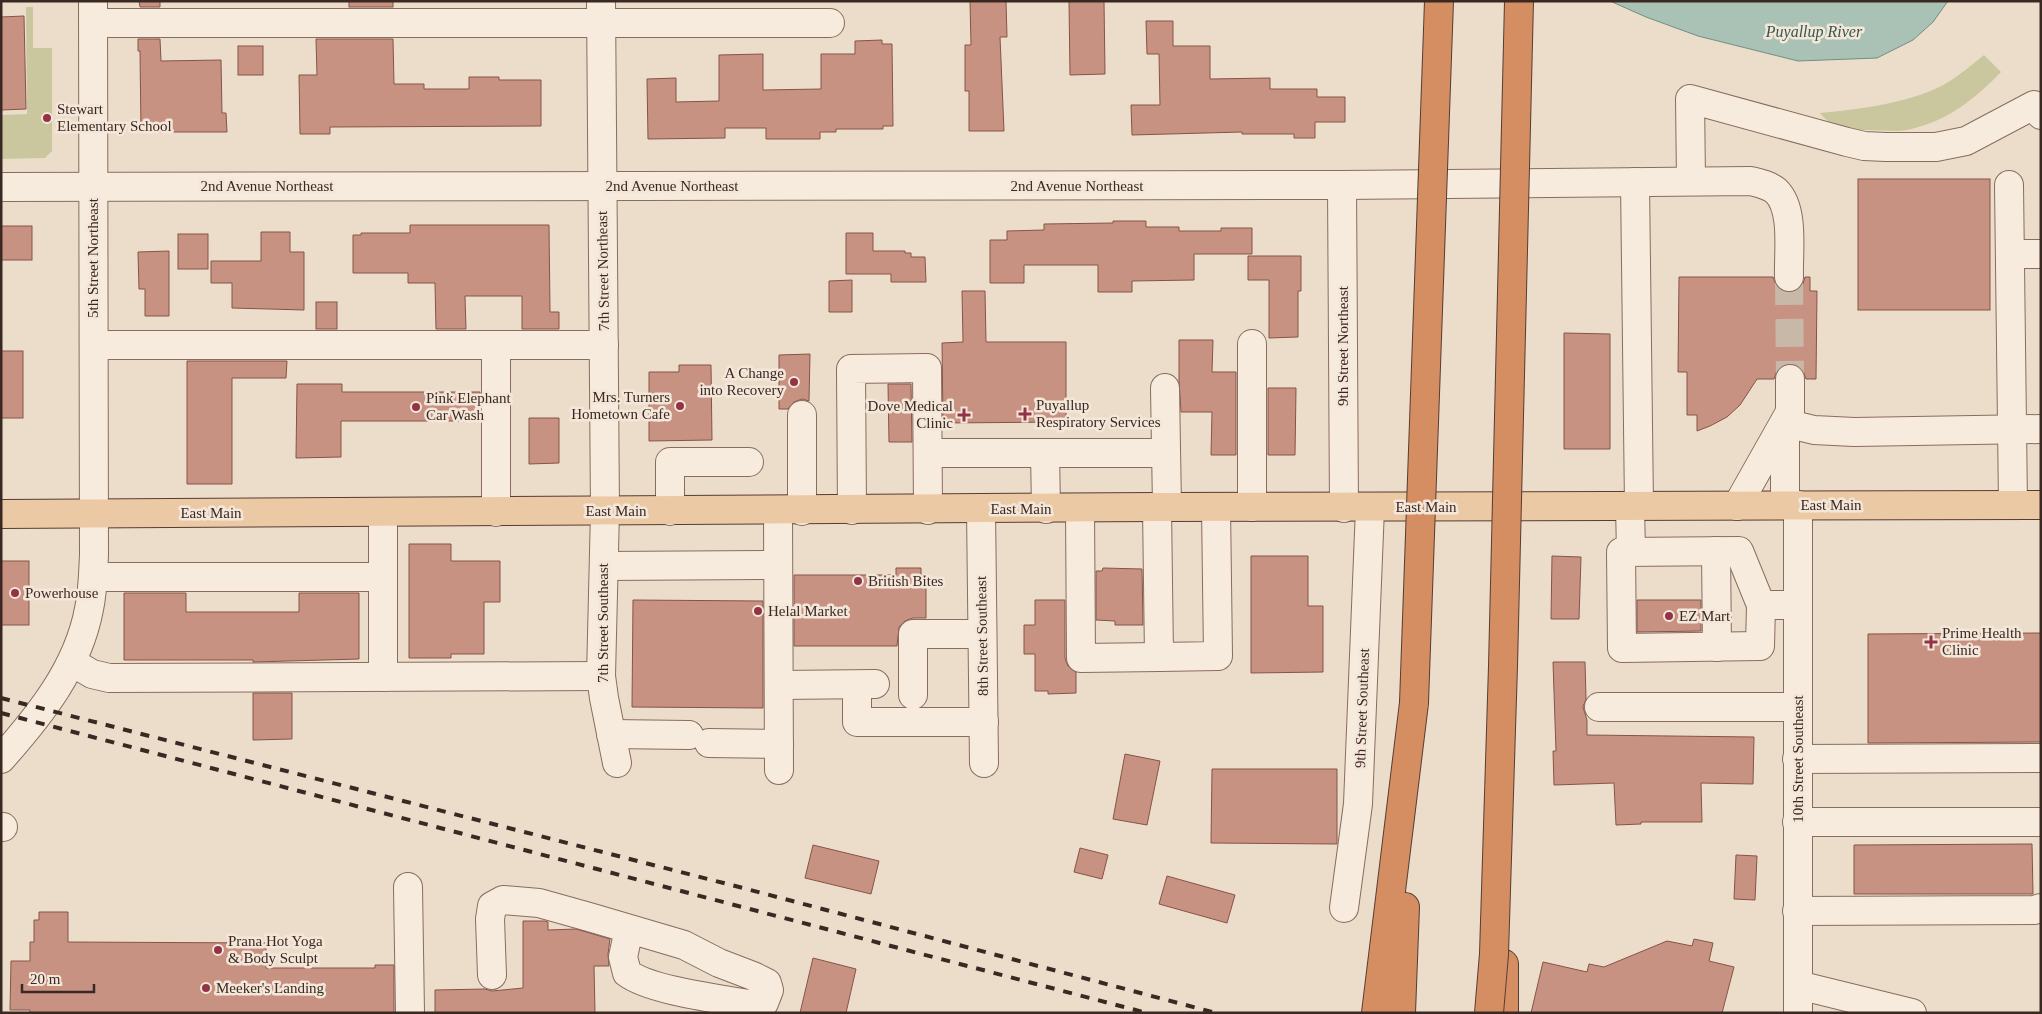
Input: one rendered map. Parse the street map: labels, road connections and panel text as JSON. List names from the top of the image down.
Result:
{
  "streets": {
    "main road": ["East Main"],
    "street": [
      "2nd Avenue Northeast",
      "5th Street Northeast",
      "7th Street Northeast",
      "9th Street Northeast",
      "7th Street Southeast",
      "8th Street Southeast",
      "9th Street Southeast",
      "10th Street Southeast"
    ]
  },
  "crossings": [
    ["2nd Avenue Northeast", "5th Street Northeast"],
    ["2nd Avenue Northeast", "7th Street Northeast"],
    ["2nd Avenue Northeast", "9th Street Northeast"],
    ["5th Street Northeast", "East Main"],
    ["7th Street Northeast", "East Main"],
    ["7th Street Northeast", "7th Street Southeast"],
    ["9th Street Northeast", "East Main"],
    ["9th Street Northeast", "9th Street Southeast"],
    ["East Main", "7th Street Southeast"],
    ["East Main", "8th Street Southeast"],
    ["East Main", "9th Street Southeast"],
    ["East Main", "10th Street Southeast"]
  ],
  "water": ["Puyallup River"],
  "places": {
    "other": [
      "Stewart Elementary School",
      "A Change into Recovery",
      "Mrs. Turners Hometown Cafe",
      "Pink Elephant Car Wash",
      "British Bites",
      "Powerhouse",
      "Helal Market",
      "EZ Mart",
      "Prana Hot Yoga & Body Sculpt",
      "Meeker's Landing"
    ],
    "health": ["Puyallup Respiratory Services", "Dove Medical Clinic", "Prime Health Clinic"]
  },
  "scale_bar": "20 m"
}
